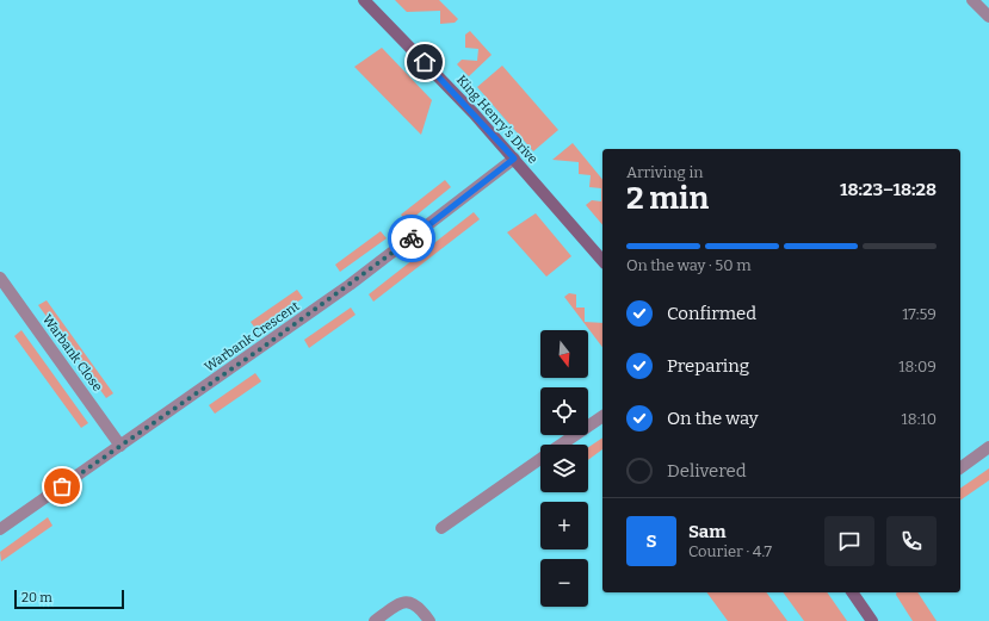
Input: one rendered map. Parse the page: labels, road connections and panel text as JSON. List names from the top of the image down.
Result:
{
  "streets": {
    "street": ["King Henry's Drive", "Warbank Crescent", "Warbank Close"]
  },
  "crossings": [
    ["King Henry's Drive", "Warbank Crescent"],
    ["Warbank Crescent", "Warbank Close"]
  ],
  "scale_bar": "20 m",
  "north": "bottom",
  "page": {
    "heading": ["2 min", "Arriving in", "18:23–18:28"],
    "panel": ["Sam", "Courier · 4.7"],
    "bar": "On the way · 50 m",
    "list": [
      ["Confirmed", "17:59"],
      ["Preparing", "18:09"],
      ["On the way", "18:10"],
      "Delivered"
    ],
    "map_buttons": ["+", "−"],
    "round": "S",
    "scale": "20 m"
  }
}
